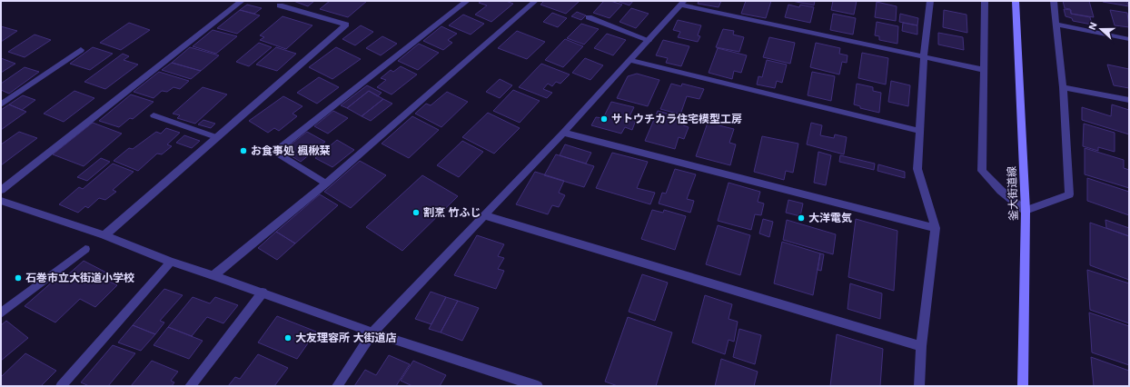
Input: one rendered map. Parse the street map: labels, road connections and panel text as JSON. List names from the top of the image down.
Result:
{
  "streets": {
    "street": ["釜大街道線"]
  },
  "places": [
    "サトウチカラ住宅模型工房",
    "お食事処 楓楸栞",
    "割烹 竹ふじ",
    "大洋電気",
    "石巻市立大街道小学校",
    "大友理容所 大街道店"
  ],
  "north": "left"
}
